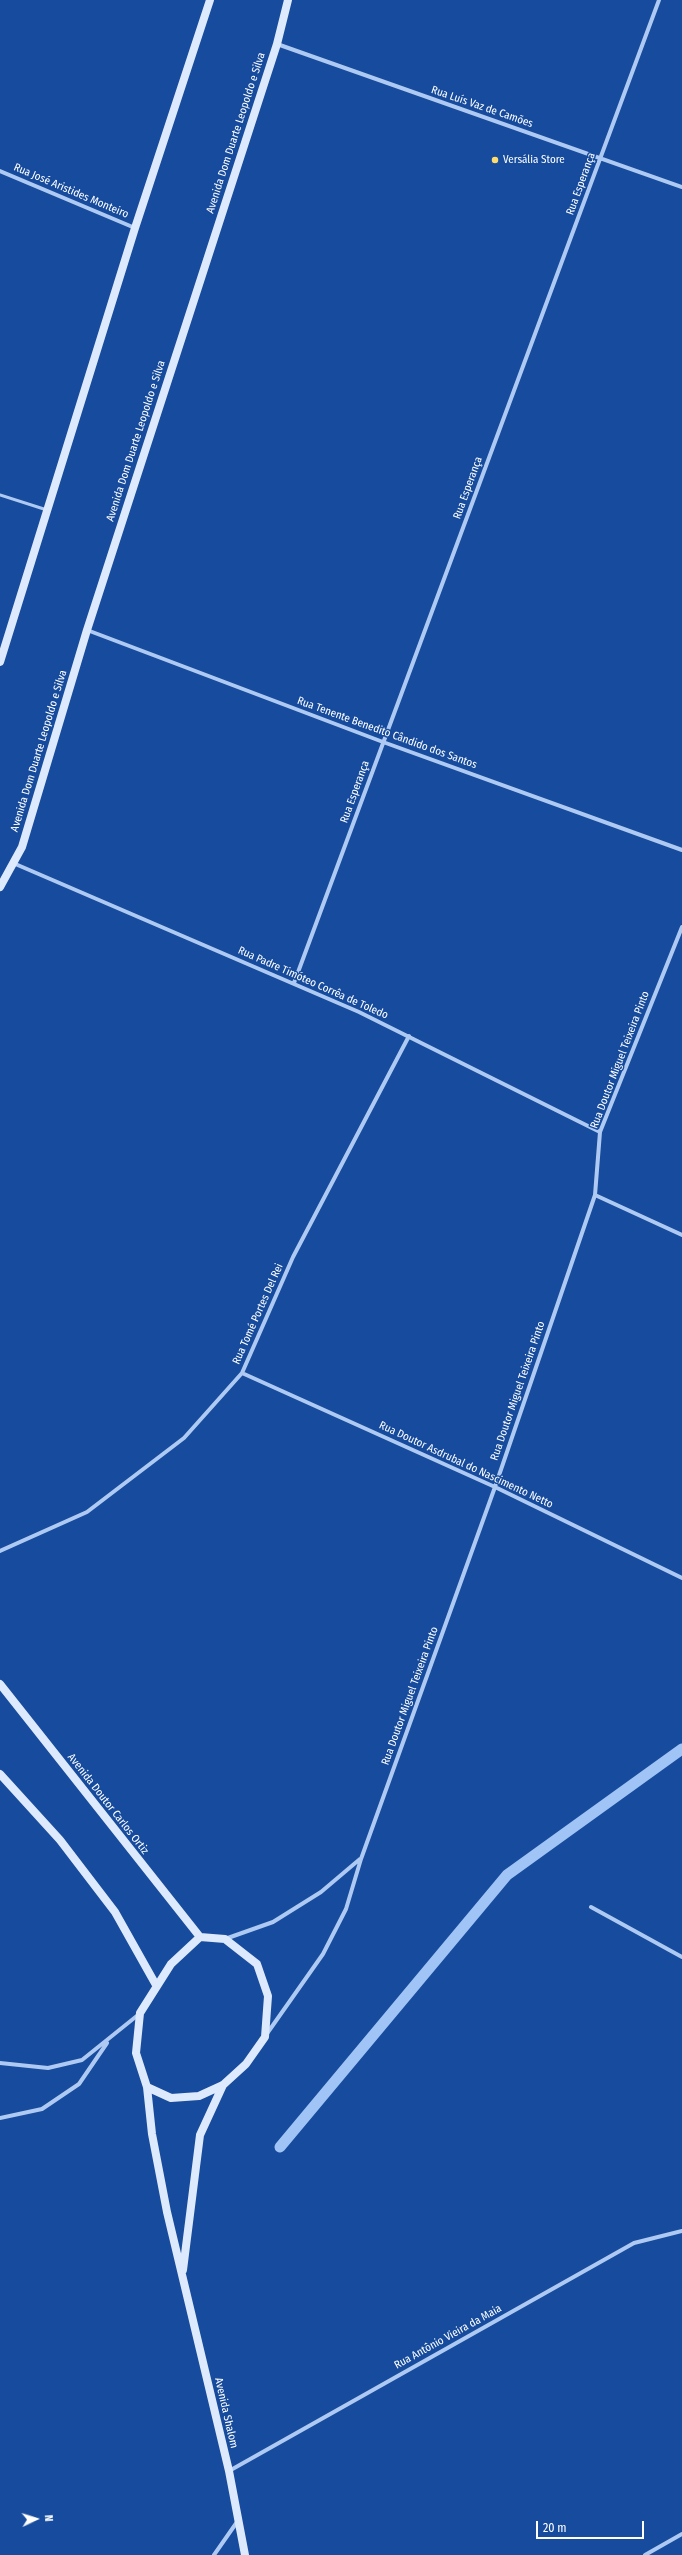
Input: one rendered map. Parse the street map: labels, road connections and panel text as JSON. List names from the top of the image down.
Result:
{
  "streets": {
    "main road": ["Avenida Dom Duarte Leopoldo e Silva", "Avenida Doutor Carlos Ortiz", "Avenida Shalom"],
    "street": [
      "Rua Luís Vaz de Camões",
      "Rua Esperança",
      "Rua José Aristides Monteiro",
      "Rua Tenente Benedito Cândido dos Santos",
      "Rua Padre Timóteo Corrêa de Toledo",
      "Rua Doutor Miguel Teixeira Pinto",
      "Rua Tomé Portes Del Rei",
      "Rua Doutor Asdrubal do Nascimento Netto",
      "Rua Antônio Vieira da Maia"
    ]
  },
  "crossings": [
    ["Rua Luís Vaz de Camões", "Avenida Dom Duarte Leopoldo e Silva"],
    ["Rua Luís Vaz de Camões", "Rua Esperança"],
    ["Avenida Dom Duarte Leopoldo e Silva", "Rua Tenente Benedito Cândido dos Santos"],
    ["Avenida Dom Duarte Leopoldo e Silva", "Rua Padre Timóteo Corrêa de Toledo"],
    ["Rua Esperança", "Rua Tenente Benedito Cândido dos Santos"],
    ["Rua Esperança", "Rua Padre Timóteo Corrêa de Toledo"],
    ["Rua Padre Timóteo Corrêa de Toledo", "Rua Doutor Miguel Teixeira Pinto"],
    ["Rua Padre Timóteo Corrêa de Toledo", "Rua Tomé Portes Del Rei"],
    ["Rua Doutor Miguel Teixeira Pinto", "Rua Doutor Asdrubal do Nascimento Netto"],
    ["Rua Tomé Portes Del Rei", "Rua Doutor Asdrubal do Nascimento Netto"],
    ["Rua Antônio Vieira da Maia", "Avenida Shalom"]
  ],
  "places": ["Versália Store"],
  "scale_bar": "20 m",
  "north": "right"
}
